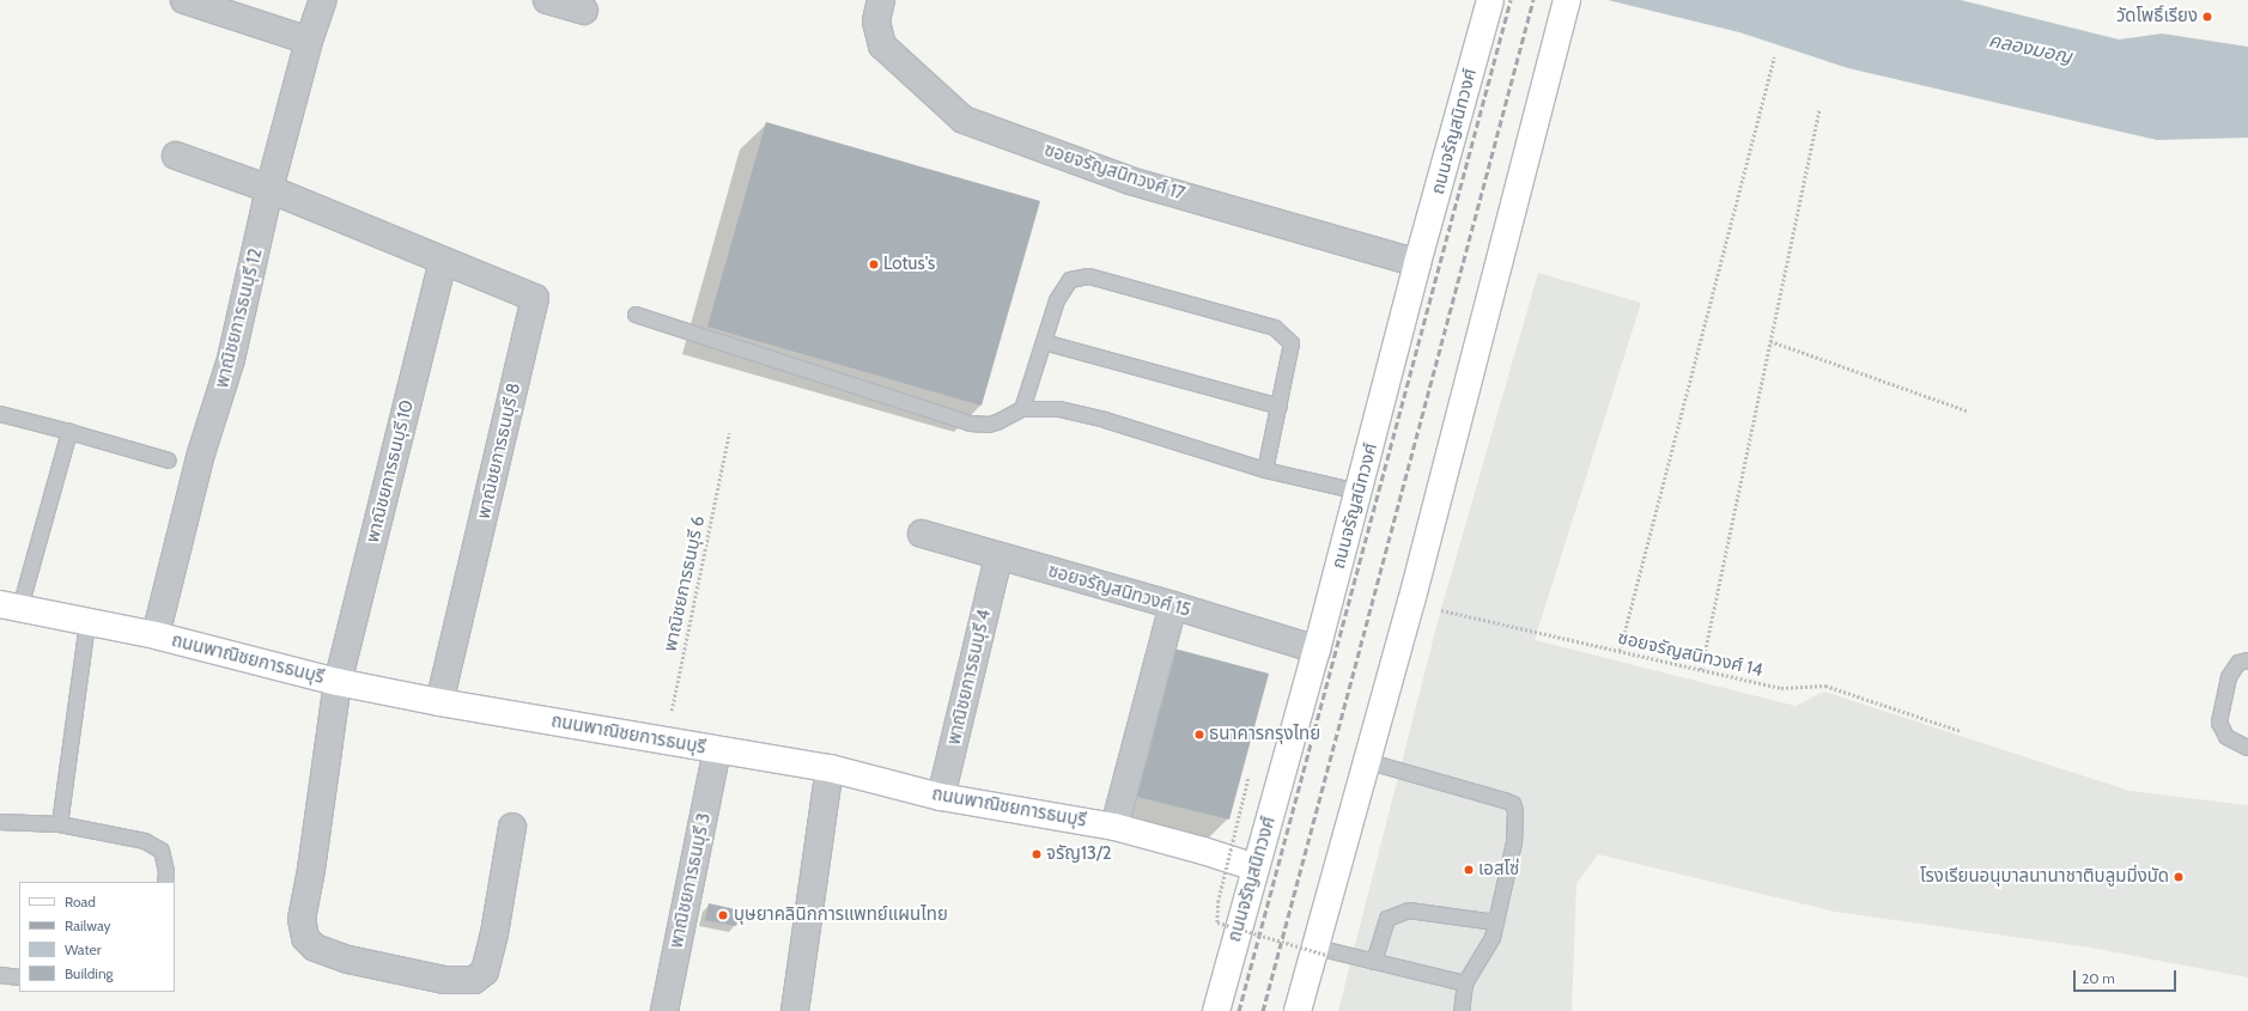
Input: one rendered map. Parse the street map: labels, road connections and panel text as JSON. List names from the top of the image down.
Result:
{
  "streets": {
    "main road": ["ถนนจรัญสนิทวงศ์", "ถนนพาณิชยการธนบุรี"],
    "street": [
      "ซอยจรัญสนิทวงศ์ 17",
      "พาณิชยการธนบุรี 12",
      "พาณิชยการธนบุรี 8",
      "พาณิชยการธนบุรี 10",
      "ซอยจรัญสนิทวงศ์ 15",
      "พาณิชยการธนบุรี 4",
      "พาณิชยการธนบุรี 3"
    ],
    "path": ["พาณิชยการธนบุรี 6", "ซอยจรัญสนิทวงศ์ 14"]
  },
  "crossings": [
    ["ถนนจรัญสนิทวงศ์", "ซอยจรัญสนิทวงศ์ 17"],
    ["ถนนจรัญสนิทวงศ์", "ซอยจรัญสนิทวงศ์ 15"],
    ["ถนนจรัญสนิทวงศ์", "ถนนพาณิชยการธนบุรี"],
    ["พาณิชยการธนบุรี 12", "ถนนพาณิชยการธนบุรี"],
    ["พาณิชยการธนบุรี 8", "พาณิชยการธนบุรี 10"],
    ["พาณิชยการธนบุรี 8", "ถนนพาณิชยการธนบุรี"],
    ["พาณิชยการธนบุรี 10", "ถนนพาณิชยการธนบุรี"],
    ["พาณิชยการธนบุรี 6", "ถนนพาณิชยการธนบุรี"],
    ["ซอยจรัญสนิทวงศ์ 15", "พาณิชยการธนบุรี 4"],
    ["ถนนพาณิชยการธนบุรี", "พาณิชยการธนบุรี 4"],
    ["ถนนพาณิชยการธนบุรี", "พาณิชยการธนบุรี 3"]
  ],
  "water": ["คลองมอญ"],
  "places": [
    "วัดโพธิ์เรียง",
    "Lotus's",
    "ธนาคารกรุงไทย",
    "จรัญ13/2",
    "เอสโซ่",
    "โรงเรียนอนุบาลนานาชาติบลูมมิ่งบัด",
    "บุษยาคลินิกการแพทย์แผนไทย"
  ],
  "legend": [
    "Road",
    "Railway",
    "Water",
    "Building"
  ],
  "scale_bar": "20 m"
}
